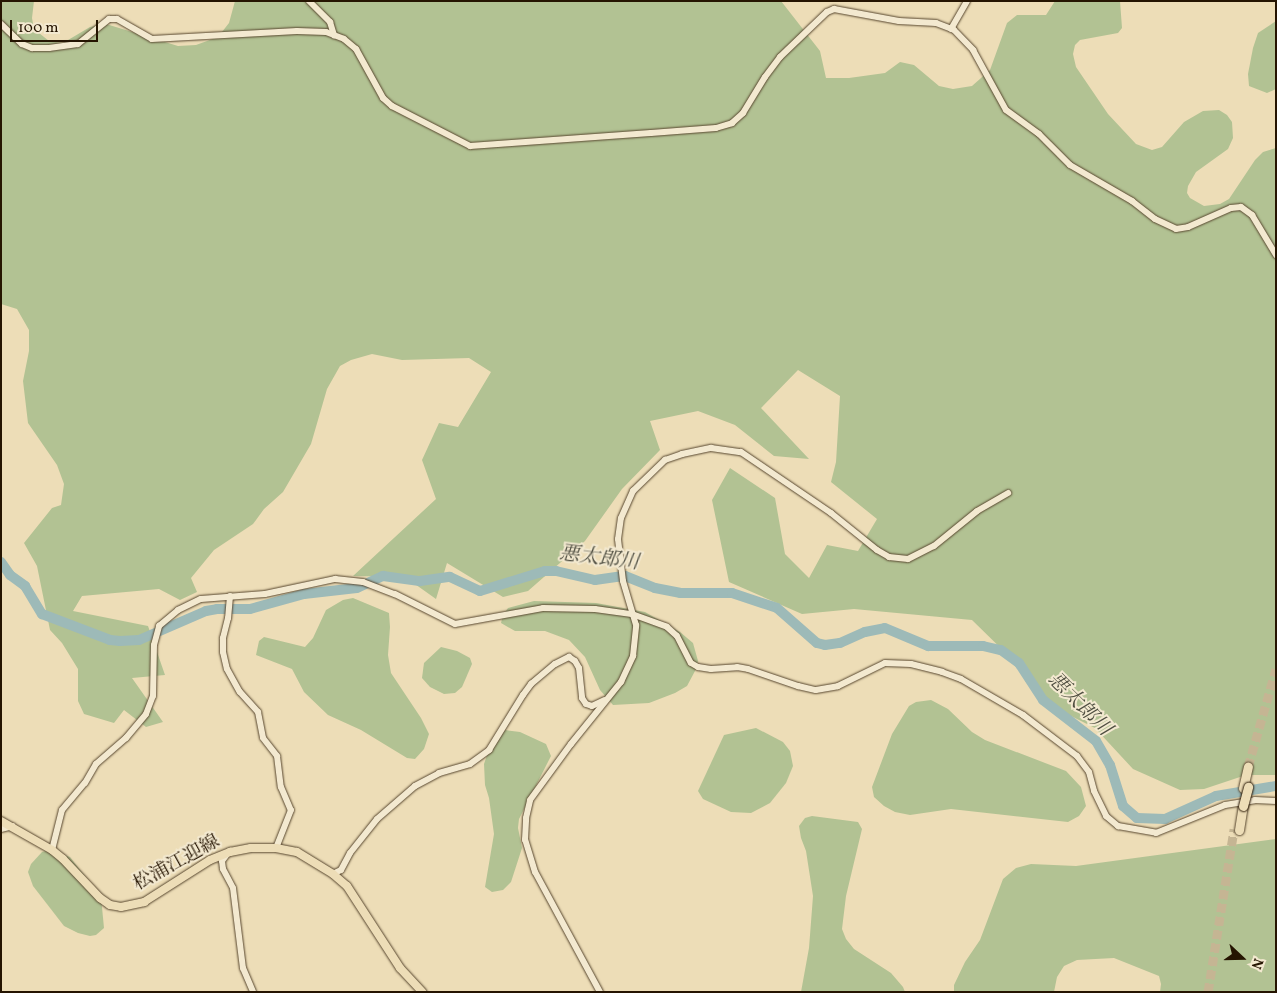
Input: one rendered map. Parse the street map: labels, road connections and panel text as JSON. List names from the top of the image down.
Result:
{
  "streets": {
    "main road": ["松浦江迎線"]
  },
  "water": ["悪太郎川"],
  "scale_bar": "100 m",
  "north": "right"
}
